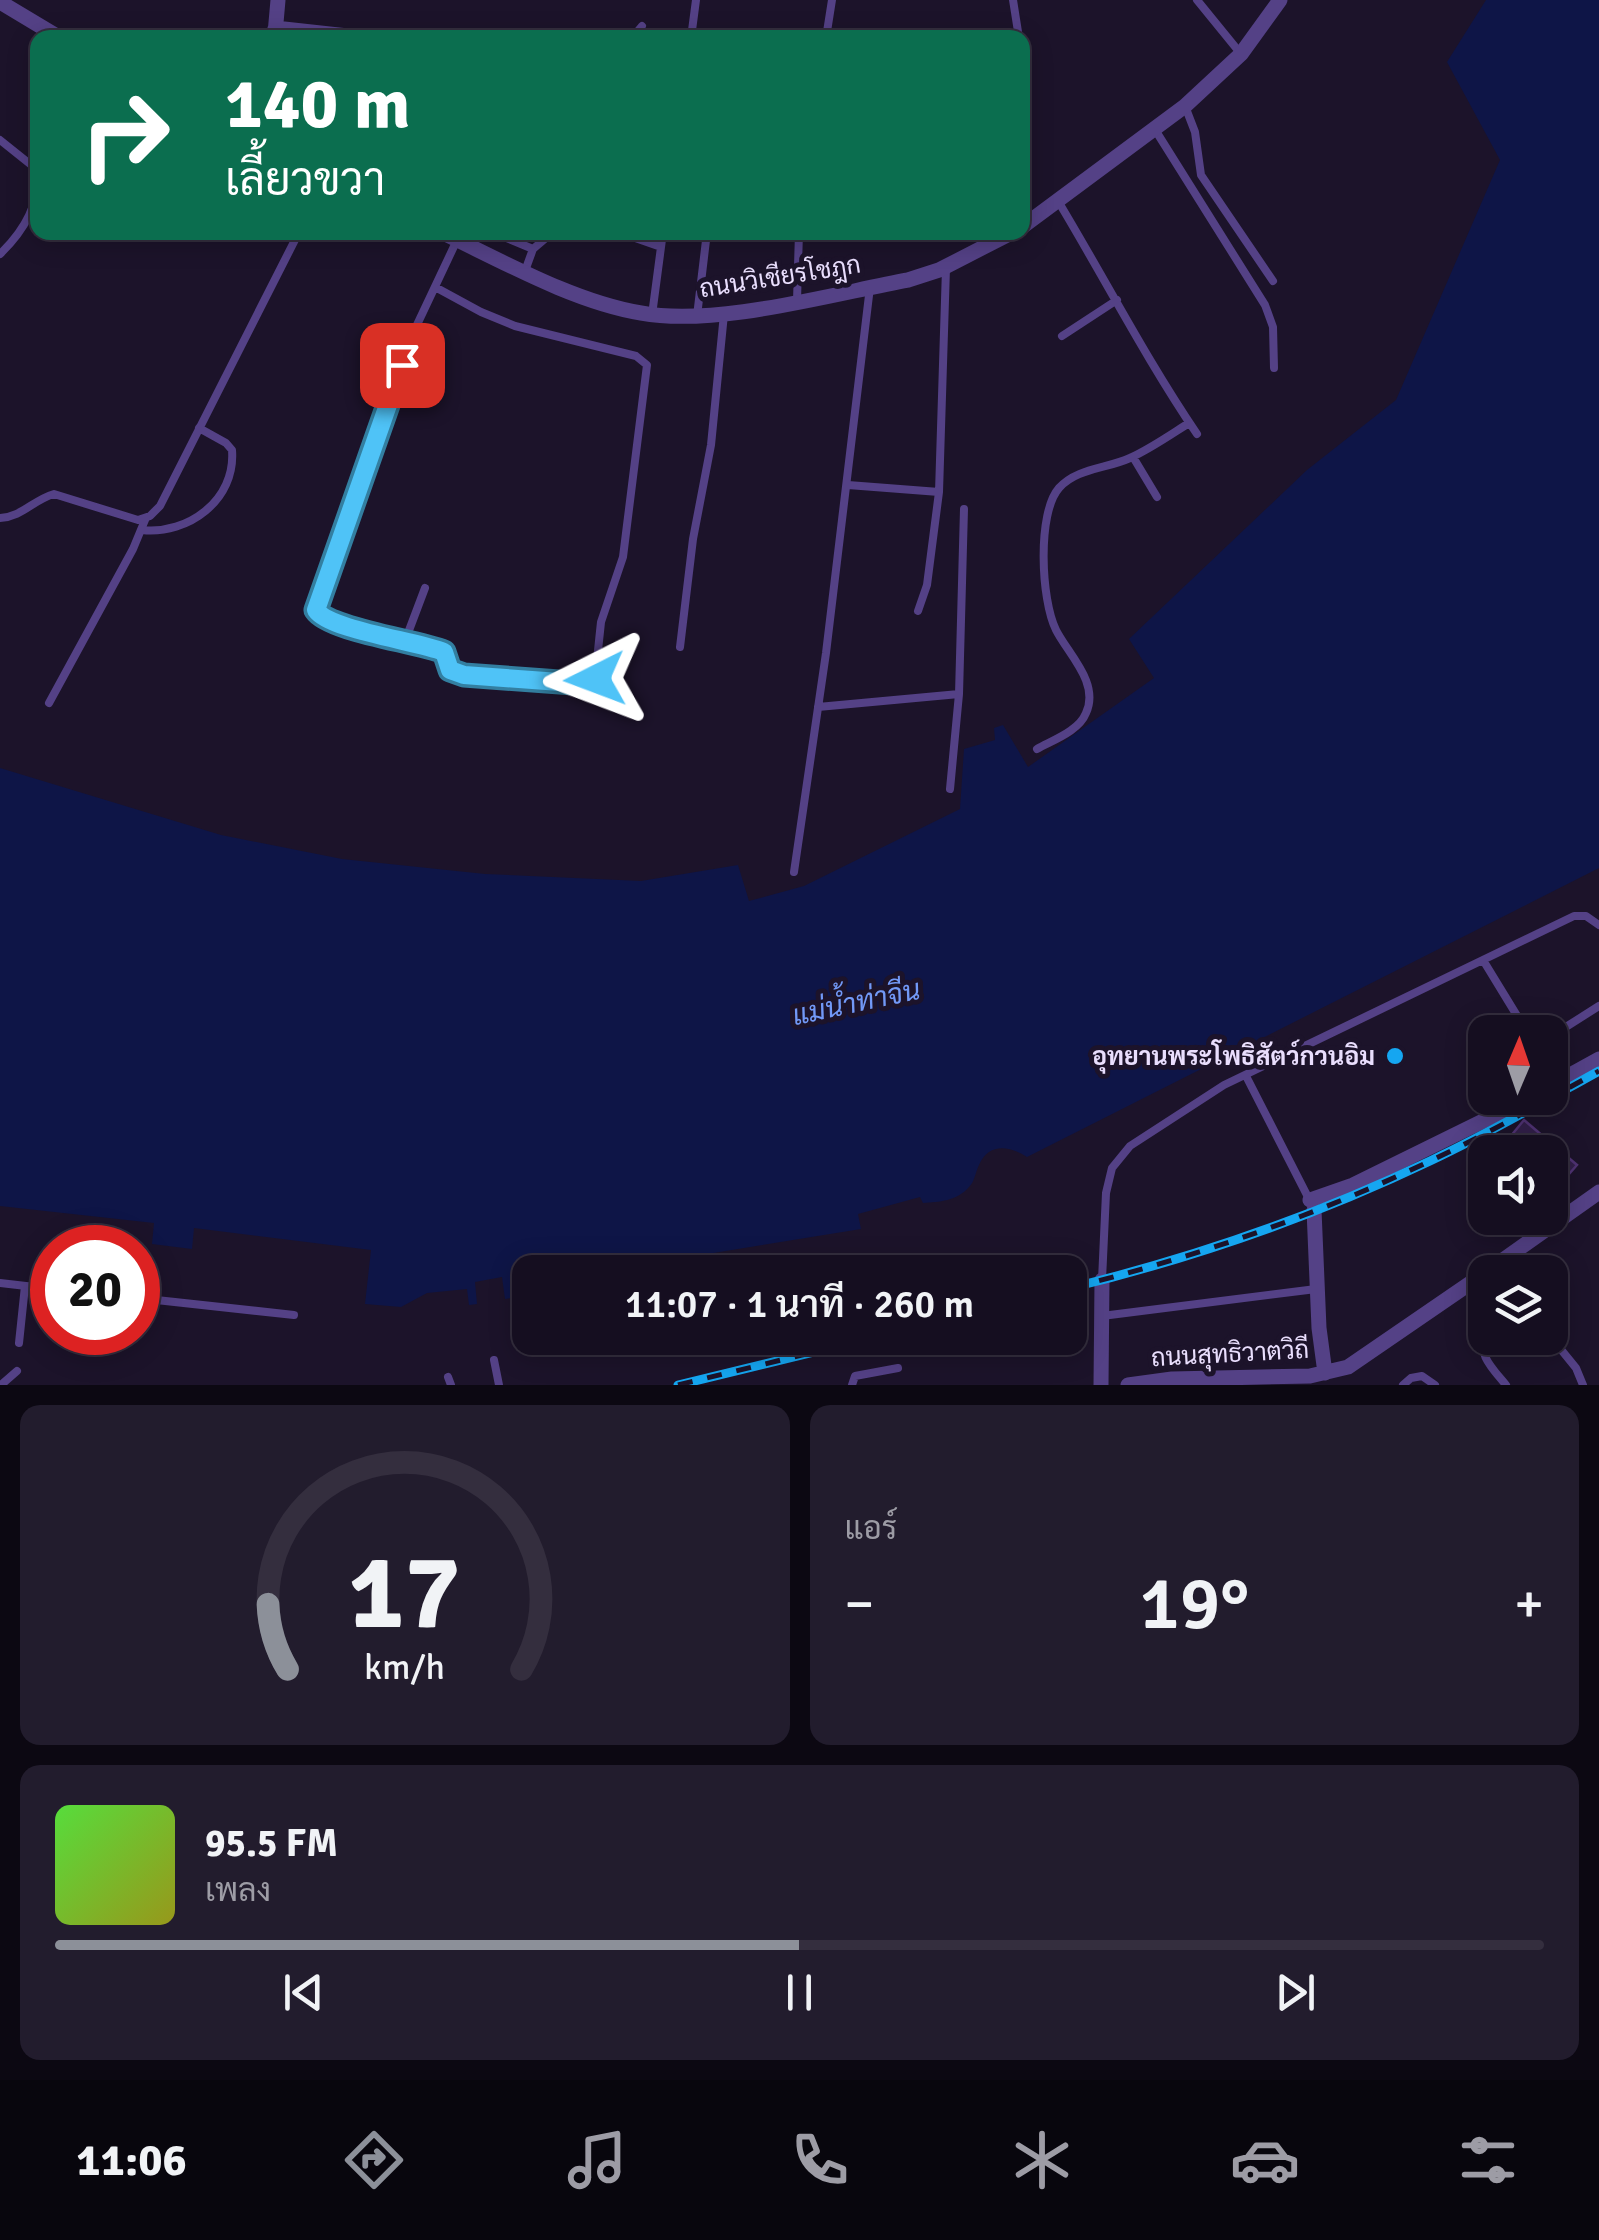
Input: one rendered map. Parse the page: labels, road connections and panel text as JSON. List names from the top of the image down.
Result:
{
  "streets": {
    "street": ["ถนนวิเชียรโชฎก", "ถนนสุทธิวาตวิถี"]
  },
  "water": ["แม่น้ำท่าจีน"],
  "places": ["อุทยานพระโพธิสัตว์กวนอิม"],
  "north": "top",
  "page": {
    "turn": ["140 m", "เลี้ยวขวา"],
    "limit": "20",
    "trip": "11:07 · 1 นาที · 260 m",
    "tile": "แอร์",
    "heat": ["−", "19°", "+"],
    "song": ["95.5 FM", "เพลง"],
    "tabs": "11:06",
    "gauge": ["17", "km/h"]
  }
}
